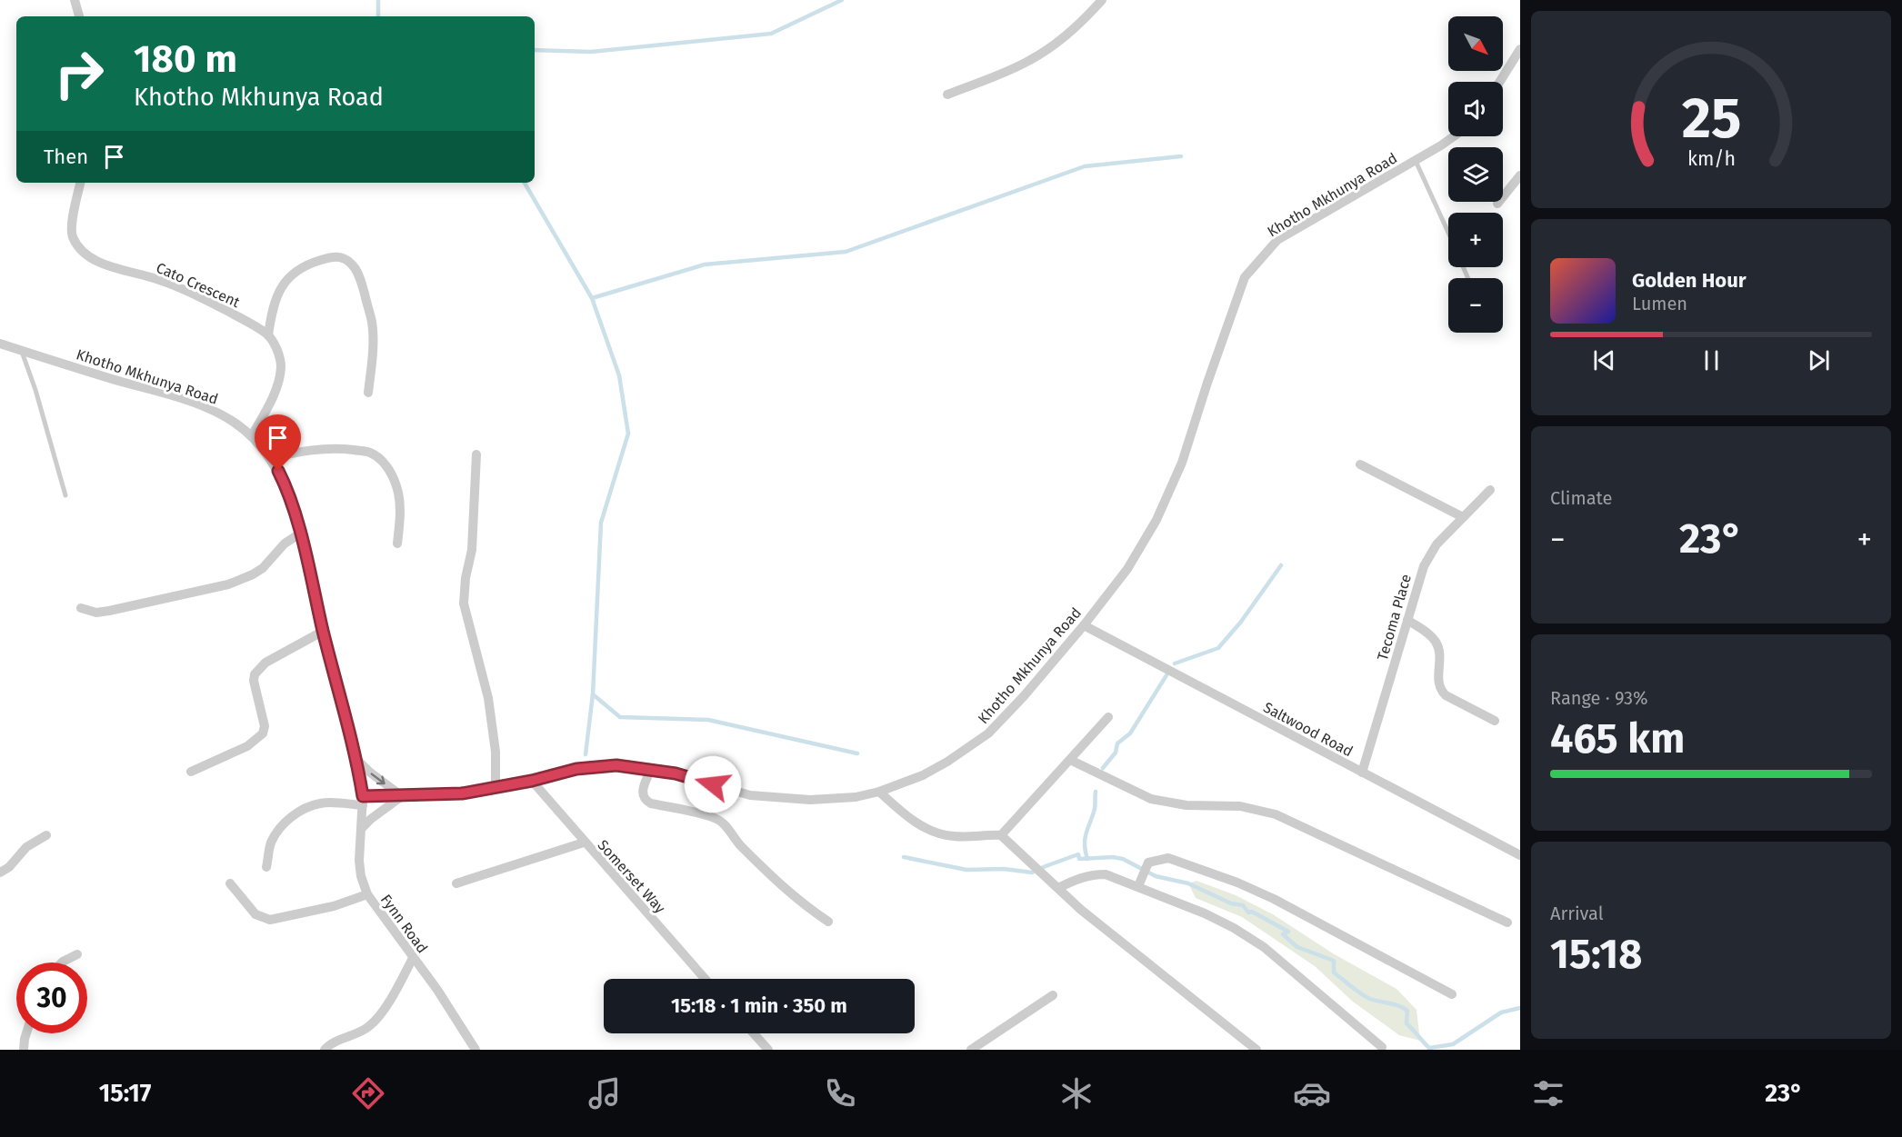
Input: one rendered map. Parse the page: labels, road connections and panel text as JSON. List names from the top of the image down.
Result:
{
  "streets": {
    "street": [
      "Khotho Mkhunya Road",
      "Cato Crescent",
      "Tecoma Place",
      "Saltwood Road",
      "Somerset Way",
      "Fynn Road"
    ]
  },
  "crossings": [
    ["Khotho Mkhunya Road", "Saltwood Road"],
    ["Khotho Mkhunya Road", "Somerset Way"],
    ["Khotho Mkhunya Road", "Fynn Road"],
    ["Tecoma Place", "Saltwood Road"]
  ],
  "north": "bottom right",
  "page": {
    "map_buttons": ["+", "−"],
    "turn": ["180 m", "Khotho Mkhunya Road"],
    "then": "Then",
    "song": ["Golden Hour", "Lumen"],
    "tile": [
      "Climate",
      ["Range · 93%", "465 km"],
      ["Arrival", "15:18"]
    ],
    "heat": ["−", "23°", "+"],
    "limit": "30",
    "trip": "15:18 · 1 min · 350 m",
    "tabs": ["15:17", "23°"],
    "gauge": ["25", "km/h"]
  }
}
